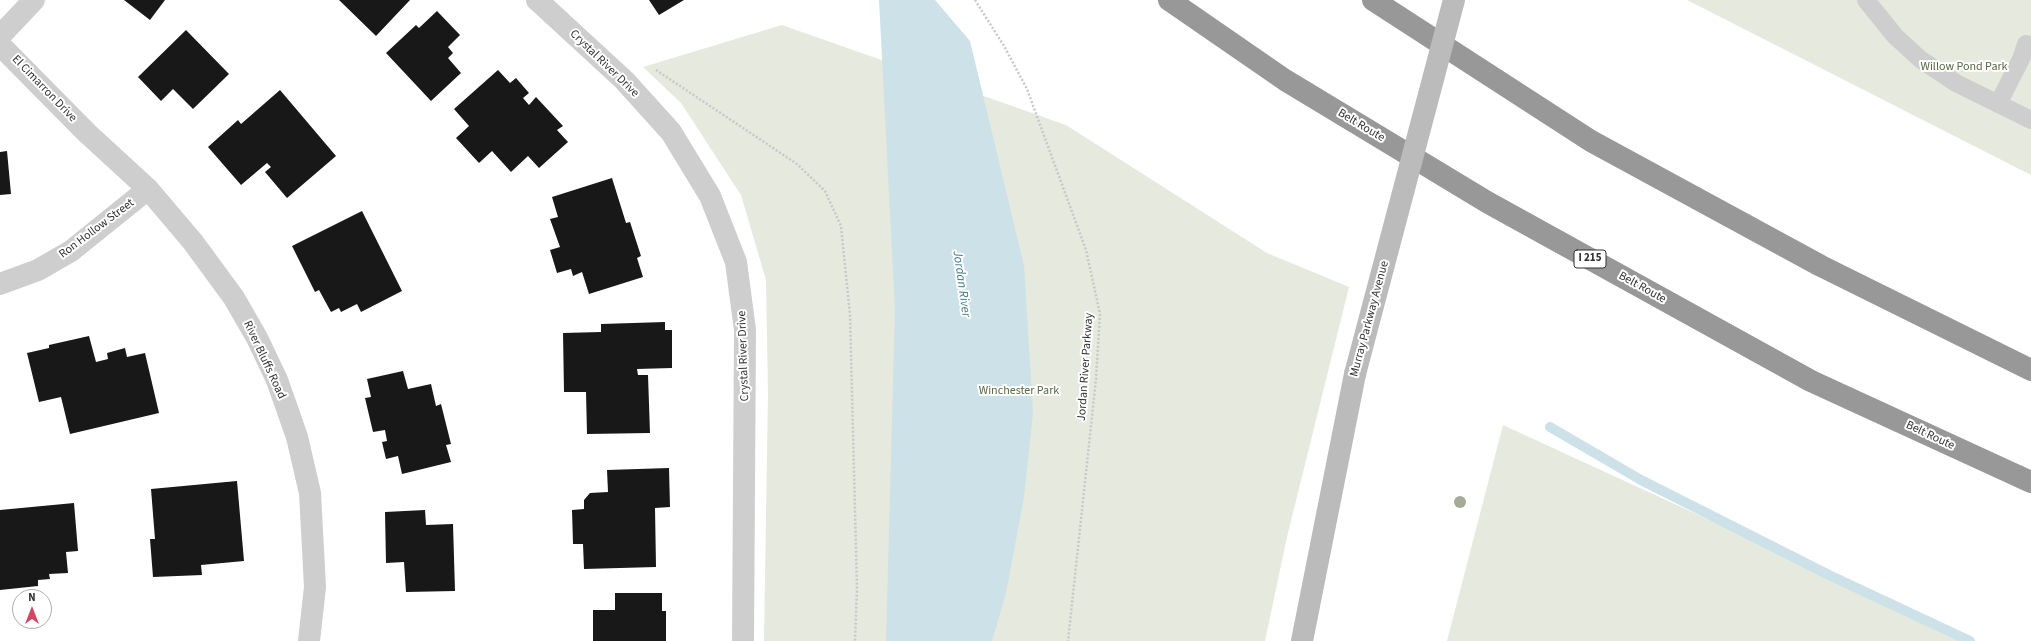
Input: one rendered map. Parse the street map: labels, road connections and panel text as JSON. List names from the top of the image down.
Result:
{
  "streets": {
    "highway": ["Belt Route", "I 215"],
    "street": [
      "Crystal River Drive",
      "El Cimarron Drive",
      "Ron Hollow Street",
      "Murray Parkway Avenue",
      "River Bluffs Road"
    ],
    "path": ["Jordan River Parkway"]
  },
  "crossings": [
    ["El Cimarron Drive", "River Bluffs Road"],
    ["Ron Hollow Street", "River Bluffs Road"]
  ],
  "water": ["Jordan River"],
  "parks": ["Willow Pond Park", "Winchester Park"],
  "north": "top"
}
